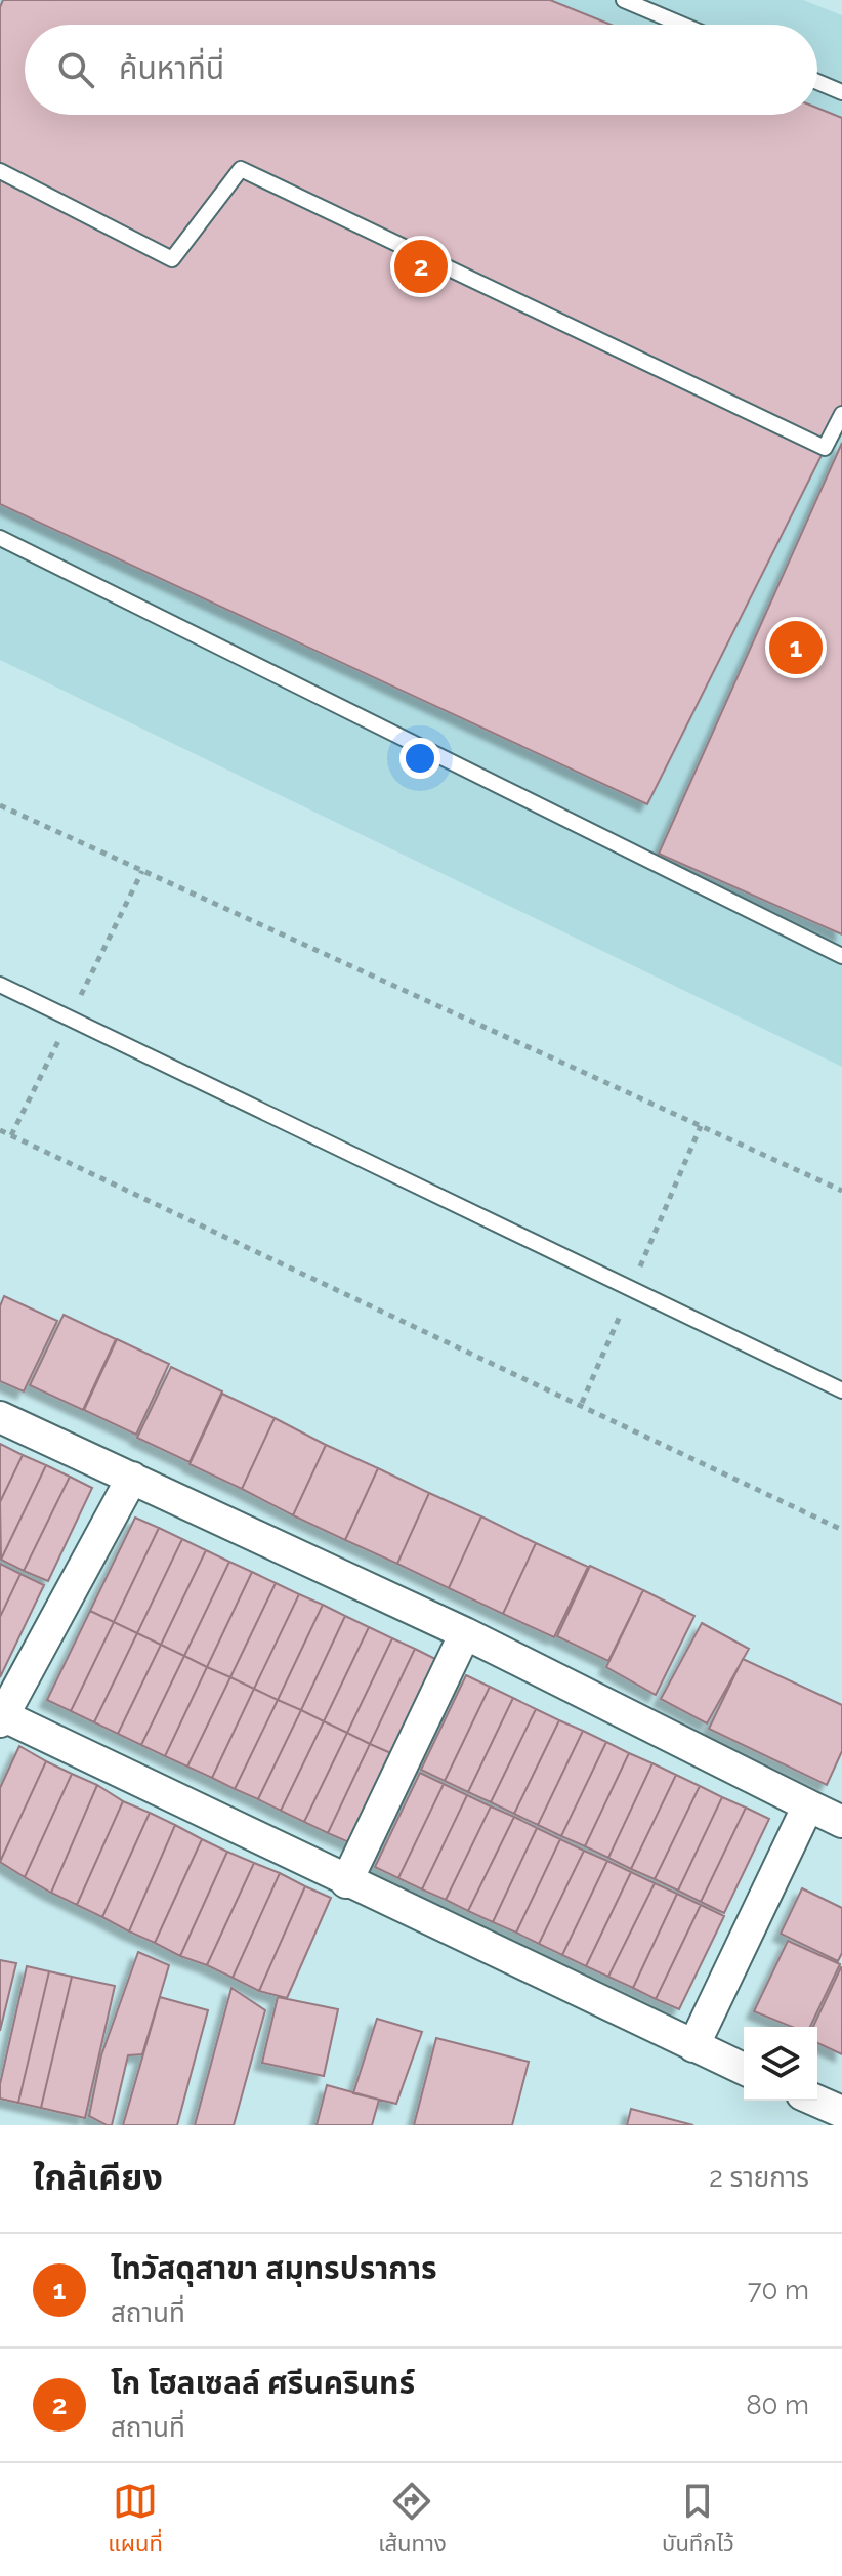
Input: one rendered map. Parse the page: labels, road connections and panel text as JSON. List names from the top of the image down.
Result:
{
  "page": {
    "search": "ค้นหาที่นี่",
    "pins": ["2", "1"],
    "heading": ["ใกล้เคียง", "2 รายการ"],
    "list": [
      {
        "mark": "1",
        "name": "ไทวัสดุสาขา สมุทรปราการ",
        "note": "สถานที่",
        "value": "70 m"
      },
      {
        "mark": "2",
        "name": "โก โฮลเซลล์ ศรีนครินทร์",
        "note": "สถานที่",
        "value": "80 m"
      }
    ],
    "nav": ["แผนที่", "เส้นทาง", "บันทึกไว้"]
  }
}
